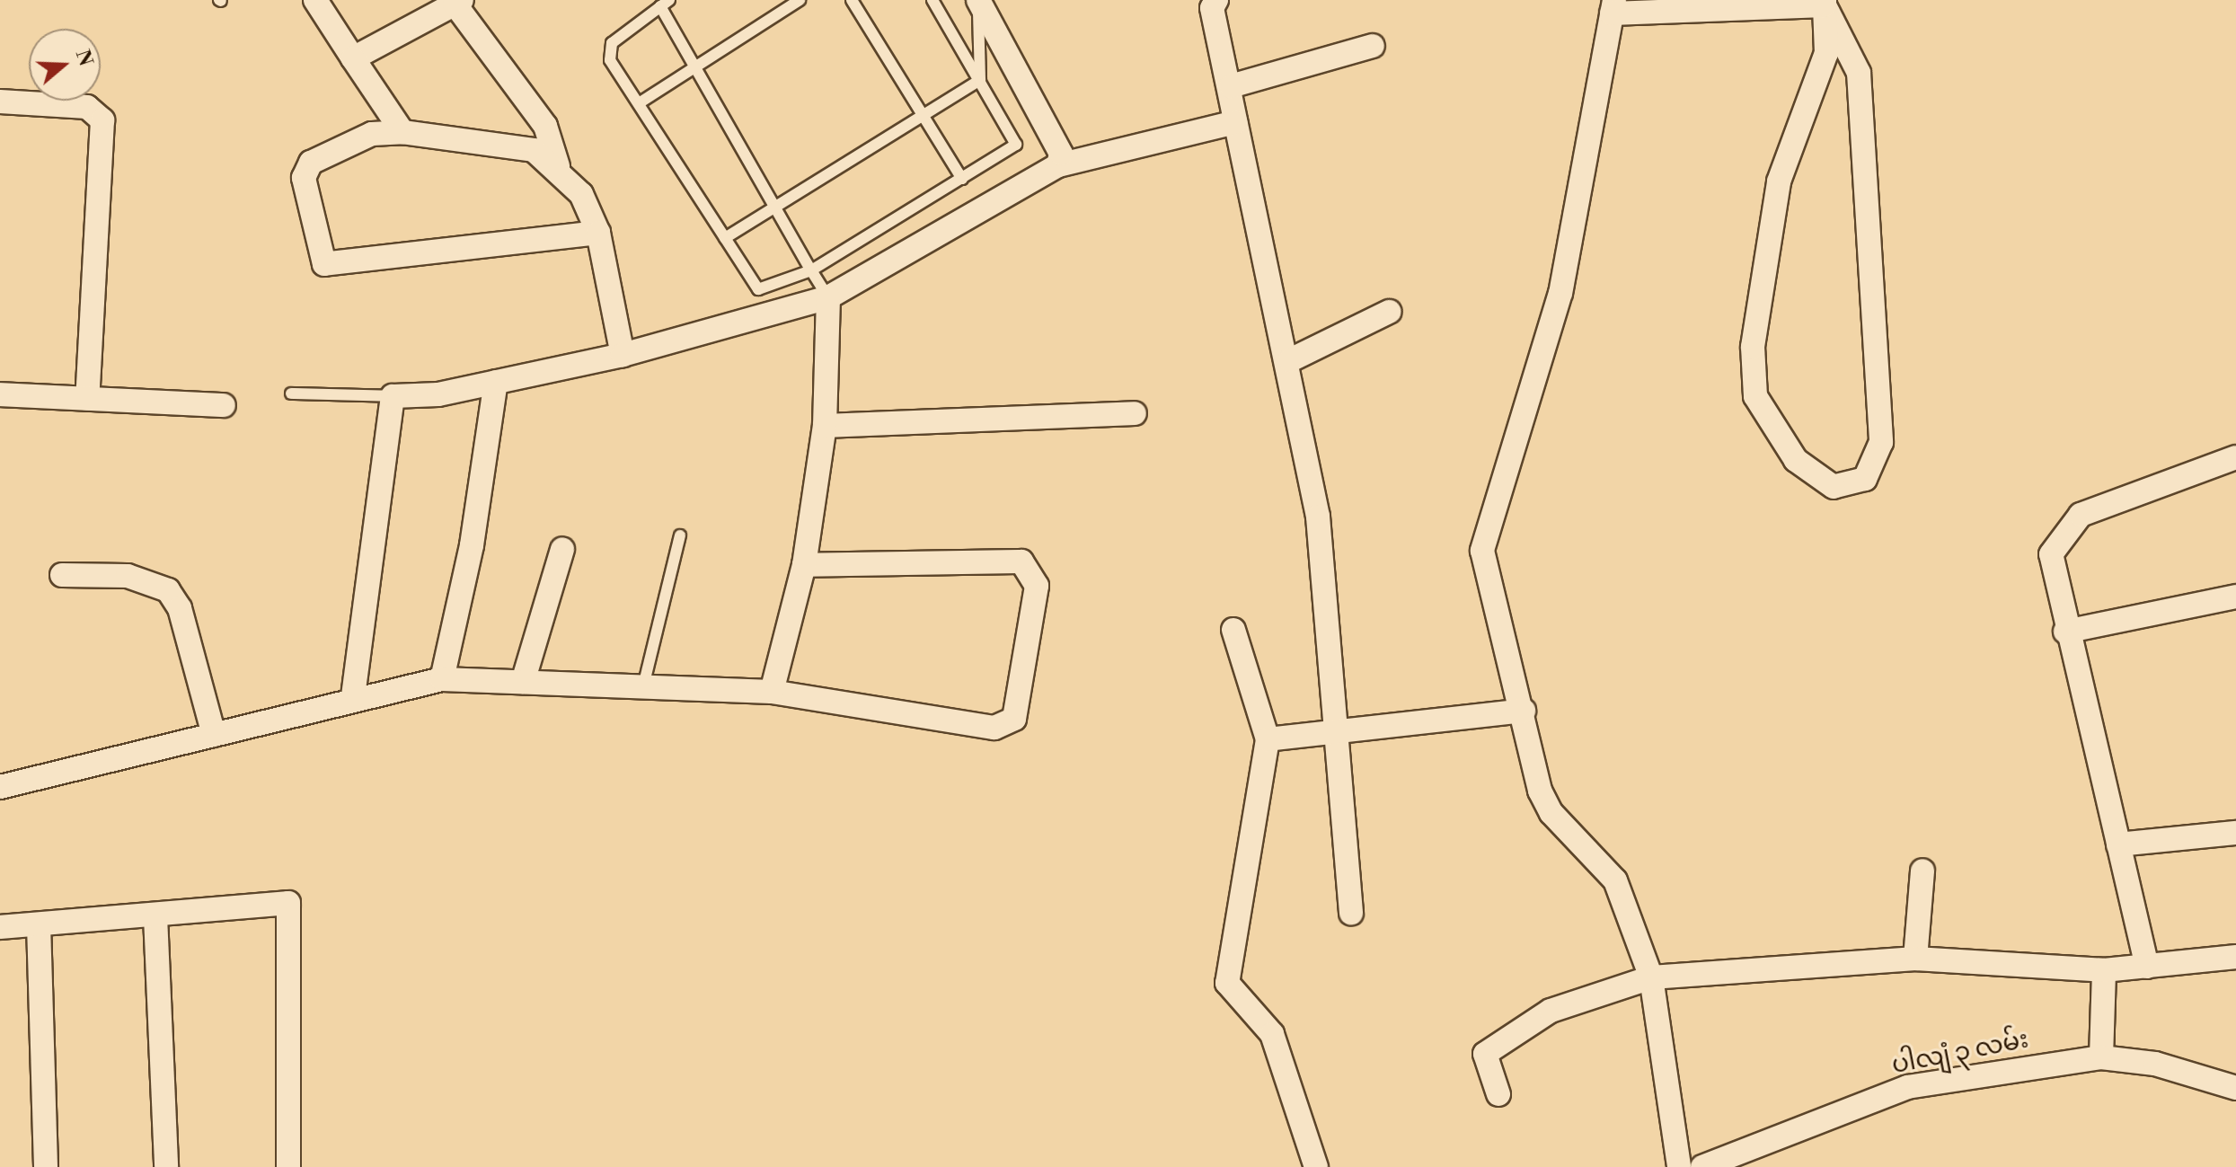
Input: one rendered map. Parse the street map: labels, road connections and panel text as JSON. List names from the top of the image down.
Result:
{
  "streets": {
    "street": ["ပါလျံ ၃ လမ်း"]
  },
  "north": "right"
}
